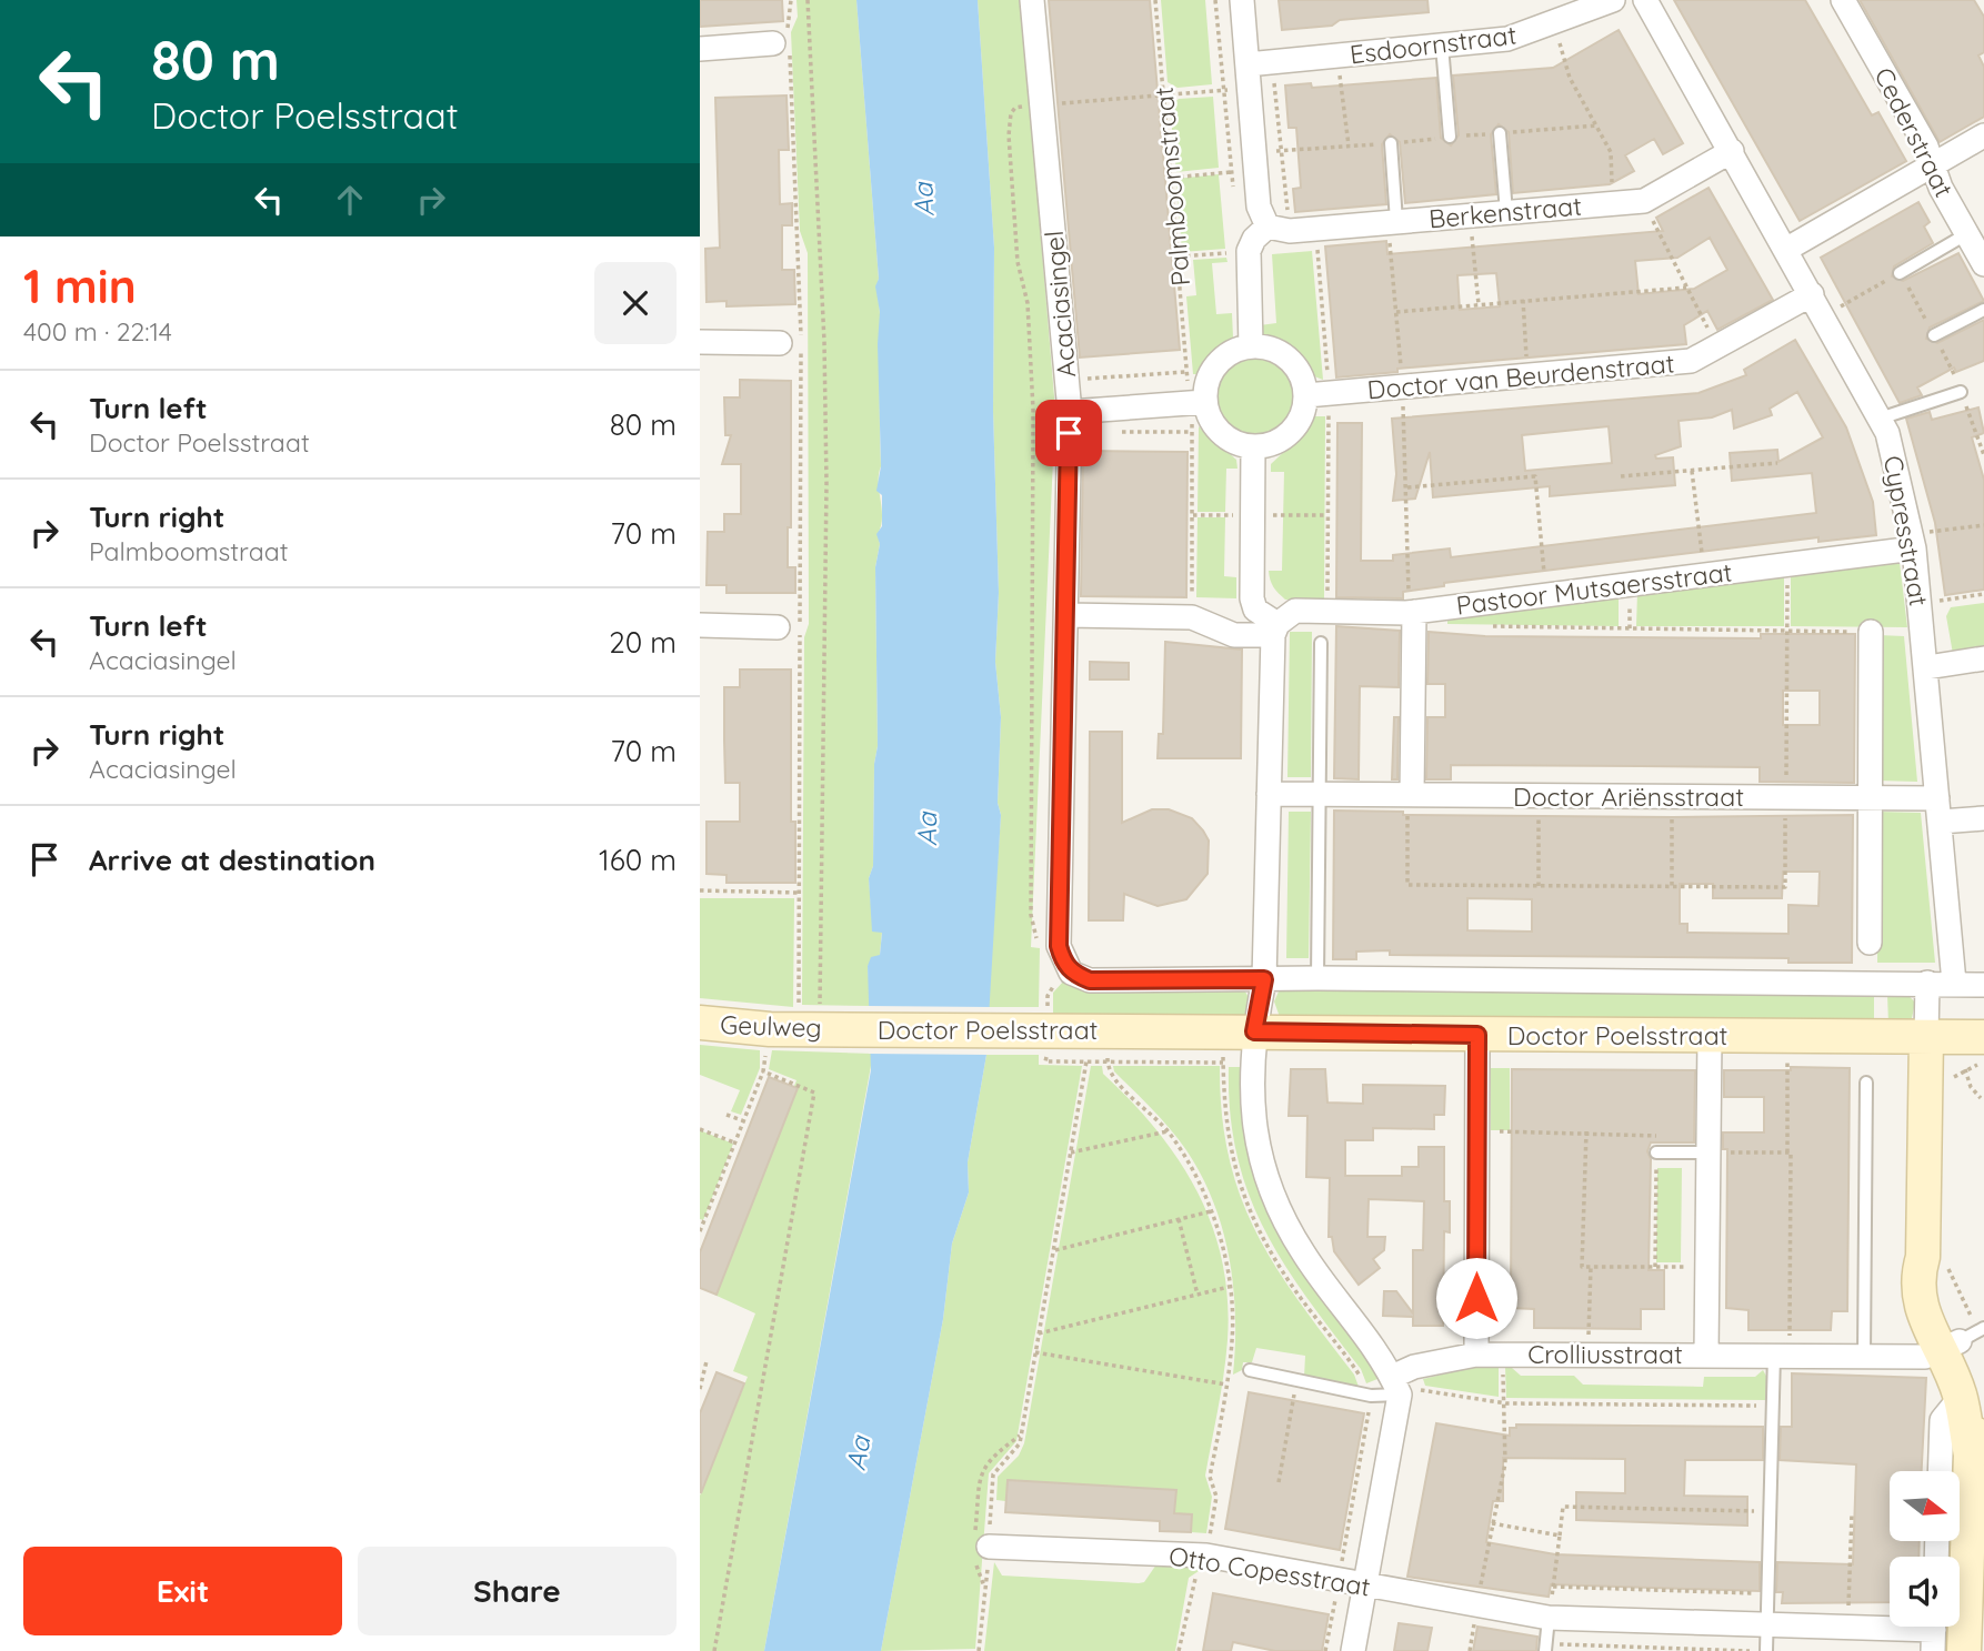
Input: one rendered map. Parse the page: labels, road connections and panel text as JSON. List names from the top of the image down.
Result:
{
  "streets": {
    "street": [
      "Esdoornstraat",
      "Cederstraat",
      "Berkenstraat",
      "Acaciasingel",
      "Doctor van Beurdenstraat",
      "Cypresstraat",
      "Pastoor Mutsaersstraat",
      "Doctor Ariënsstraat",
      "Geulweg",
      "Doctor Poelsstraat",
      "Crolliusstraat",
      "Otto Copesstraat"
    ],
    "path": ["Palmboomstraat"]
  },
  "crossings": [
    ["Palmboomstraat", "Doctor van Beurdenstraat"],
    ["Berkenstraat", "Cypresstraat"],
    ["Doctor van Beurdenstraat", "Cypresstraat"],
    ["Cypresstraat", "Pastoor Mutsaersstraat"],
    ["Cypresstraat", "Doctor Ariënsstraat"],
    ["Geulweg", "Doctor Poelsstraat"]
  ],
  "water": ["Aa"],
  "north": "right",
  "page": {
    "turn": ["80 m", "Doctor Poelsstraat"],
    "heading": ["1 min", "400 m · 22:14"],
    "list": [
      {
        "name": "Turn left",
        "note": "Doctor Poelsstraat",
        "value": "80 m"
      },
      {
        "name": "Turn right",
        "note": "Palmboomstraat",
        "value": "70 m"
      },
      {
        "name": "Turn left",
        "note": "Acaciasingel",
        "value": "20 m"
      },
      {
        "name": "Turn right",
        "note": "Acaciasingel",
        "value": "70 m"
      },
      {
        "name": "Arrive at destination",
        "value": "160 m"
      }
    ],
    "buttons": ["Exit", "Share"]
  }
}
